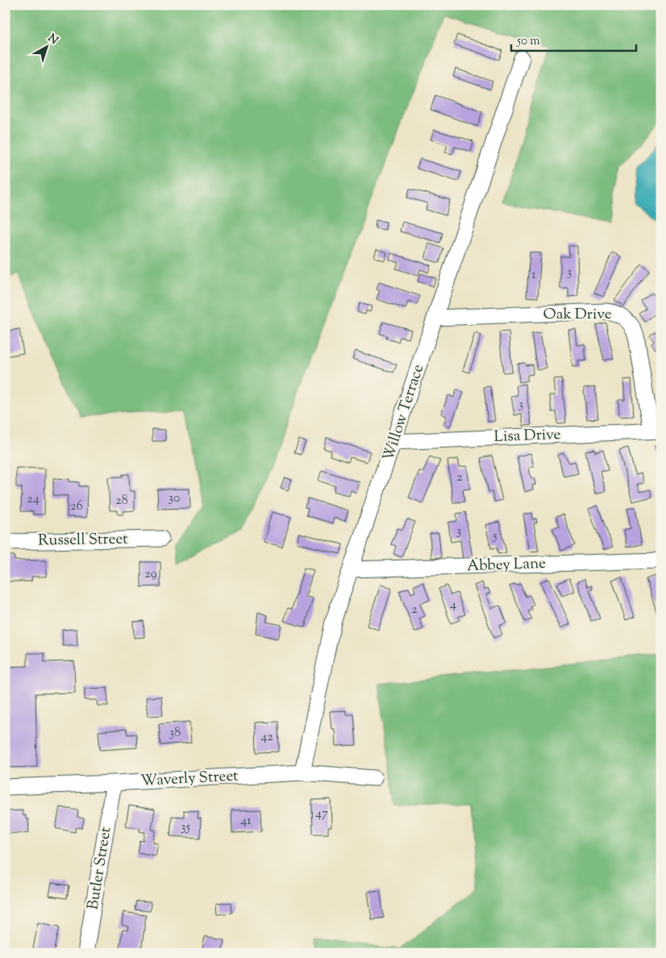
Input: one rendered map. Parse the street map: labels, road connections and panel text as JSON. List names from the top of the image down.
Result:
{
  "streets": {
    "street": [
      "Oak Drive",
      "Willow Terrace",
      "Lisa Drive",
      "Russell Street",
      "Abbey Lane",
      "Waverly Street",
      "Butler Street"
    ]
  },
  "crossings": [
    ["Oak Drive", "Willow Terrace"],
    ["Oak Drive", "Lisa Drive"],
    ["Willow Terrace", "Lisa Drive"],
    ["Willow Terrace", "Abbey Lane"],
    ["Willow Terrace", "Waverly Street"],
    ["Waverly Street", "Butler Street"]
  ],
  "house_numbers": [
    "3",
    "1",
    "3",
    "2",
    "30",
    "24",
    "28",
    "26",
    "3",
    "5",
    "29",
    "4",
    "2",
    "38",
    "42",
    "47",
    "41",
    "35"
  ],
  "scale_bar": "50 m",
  "north": "top right"
}
